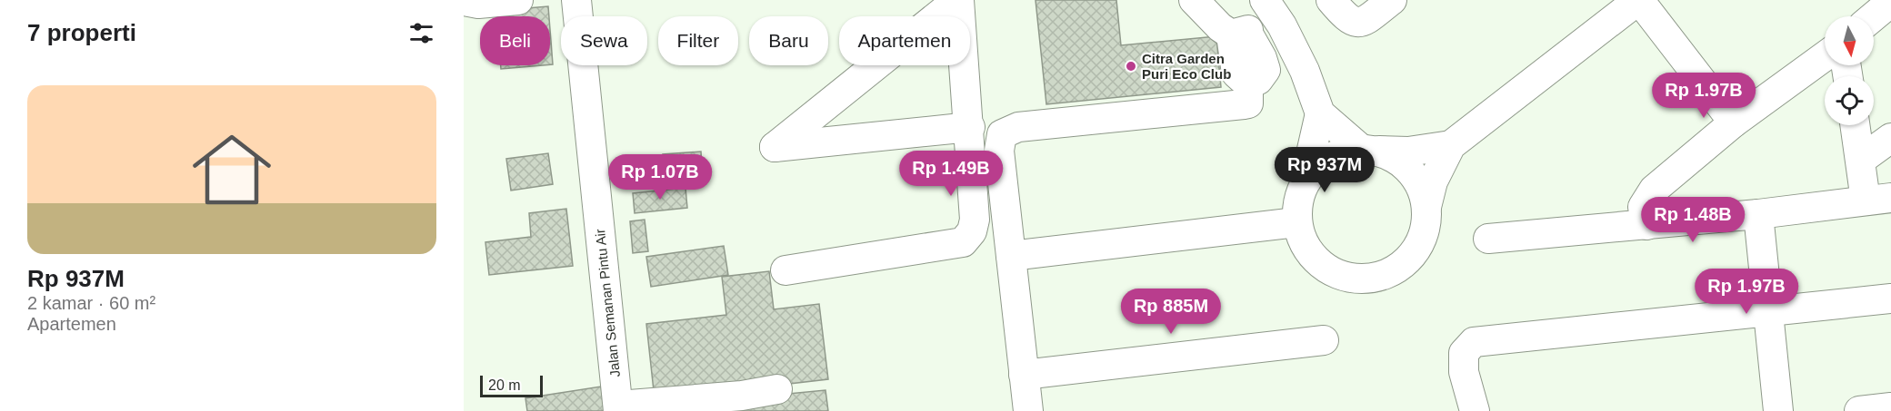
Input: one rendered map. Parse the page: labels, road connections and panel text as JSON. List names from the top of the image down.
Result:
{
  "streets": {
    "street": ["Jalan Semanan Pintu Air"]
  },
  "places": ["Citra Garden Puri Eco Club"],
  "scale_bar": "20 m",
  "north": "bottom",
  "page": {
    "heading": "7 properti",
    "chip": [
      "Beli",
      "Sewa",
      "Filter",
      "Baru",
      "Apartemen"
    ],
    "list": [
      {
        "name": "Rp 937M",
        "note": "2 kamar · 60 m² · Apartemen"
      }
    ],
    "price": [
      "Rp 1.97B",
      "Rp 937M",
      "Rp 1.49B",
      "Rp 1.07B",
      "Rp 1.48B",
      "Rp 1.97B",
      "Rp 885M"
    ],
    "scale": "20 m"
  }
}
